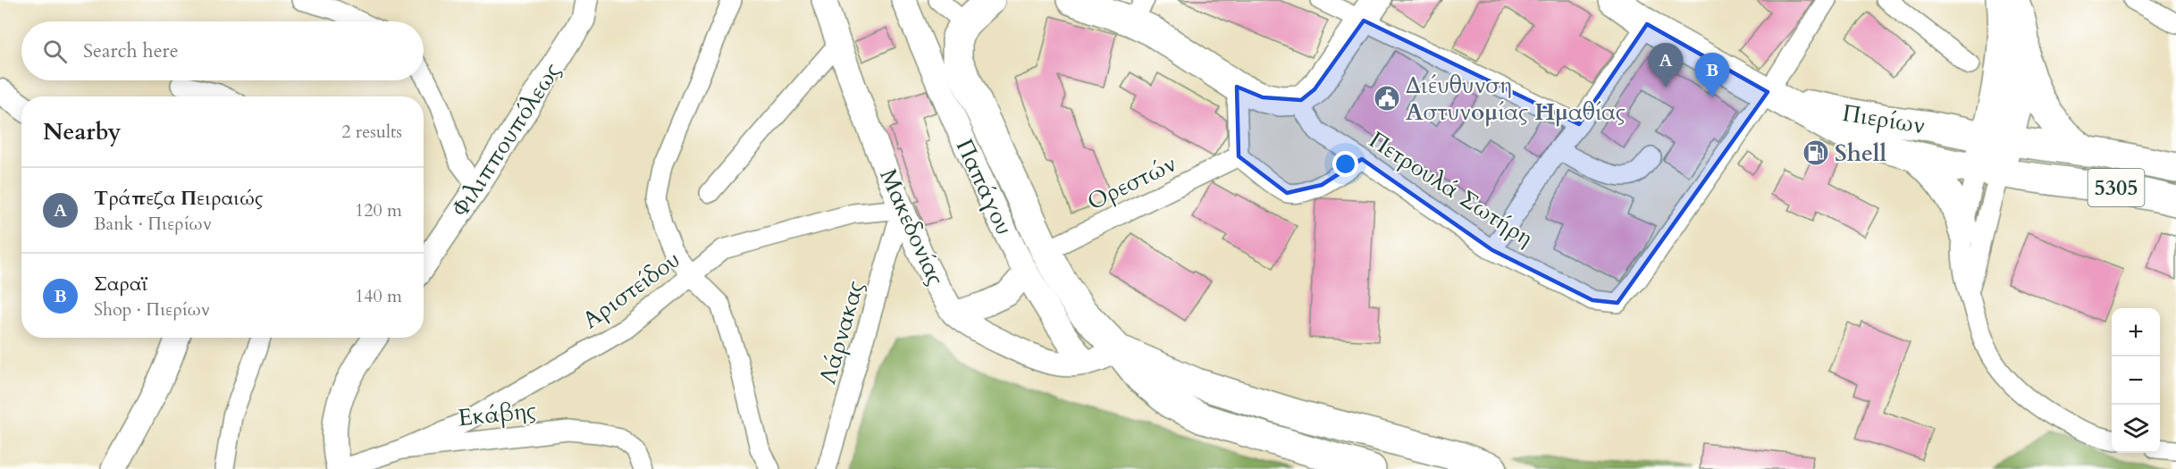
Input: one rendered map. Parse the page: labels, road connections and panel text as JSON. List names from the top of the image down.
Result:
{
  "streets": {
    "main road": ["Πιερίων", "5305"],
    "street": [
      "Φιλιππουπόλεως",
      "Ορεστών",
      "Παπάγου",
      "Πετρουλά Σωτήρη",
      "Μακεδονίας",
      "Αριστείδου",
      "Λάρνακας",
      "Εκάβης"
    ]
  },
  "crossings": [
    ["Πιερίων", "5305"],
    ["Πιερίων", "Πετρουλά Σωτήρη"],
    ["Παπάγου", "Μακεδονίας"],
    ["Μακεδονίας", "Αριστείδου"],
    ["Μακεδονίας", "Λάρνακας"],
    ["Αριστείδου", "Λάρνακας"],
    ["Αριστείδου", "Εκάβης"]
  ],
  "places": {
    "public building": ["Διέυθυνση Αστυνομίας Ημαθίας"],
    "fuel station": ["Shell"]
  },
  "page": {
    "search": "Search here",
    "pins": ["A", "B"],
    "heading": ["Nearby", "2 results"],
    "list": [
      {
        "mark": "A",
        "name": "Τράπεζα Πειραιώς",
        "note": "Bank · Πιερίων",
        "value": "120 m"
      },
      {
        "mark": "B",
        "name": "Σαραϊ",
        "note": "Shop · Πιερίων",
        "value": "140 m"
      }
    ],
    "map_buttons": ["+", "−"]
  }
}
